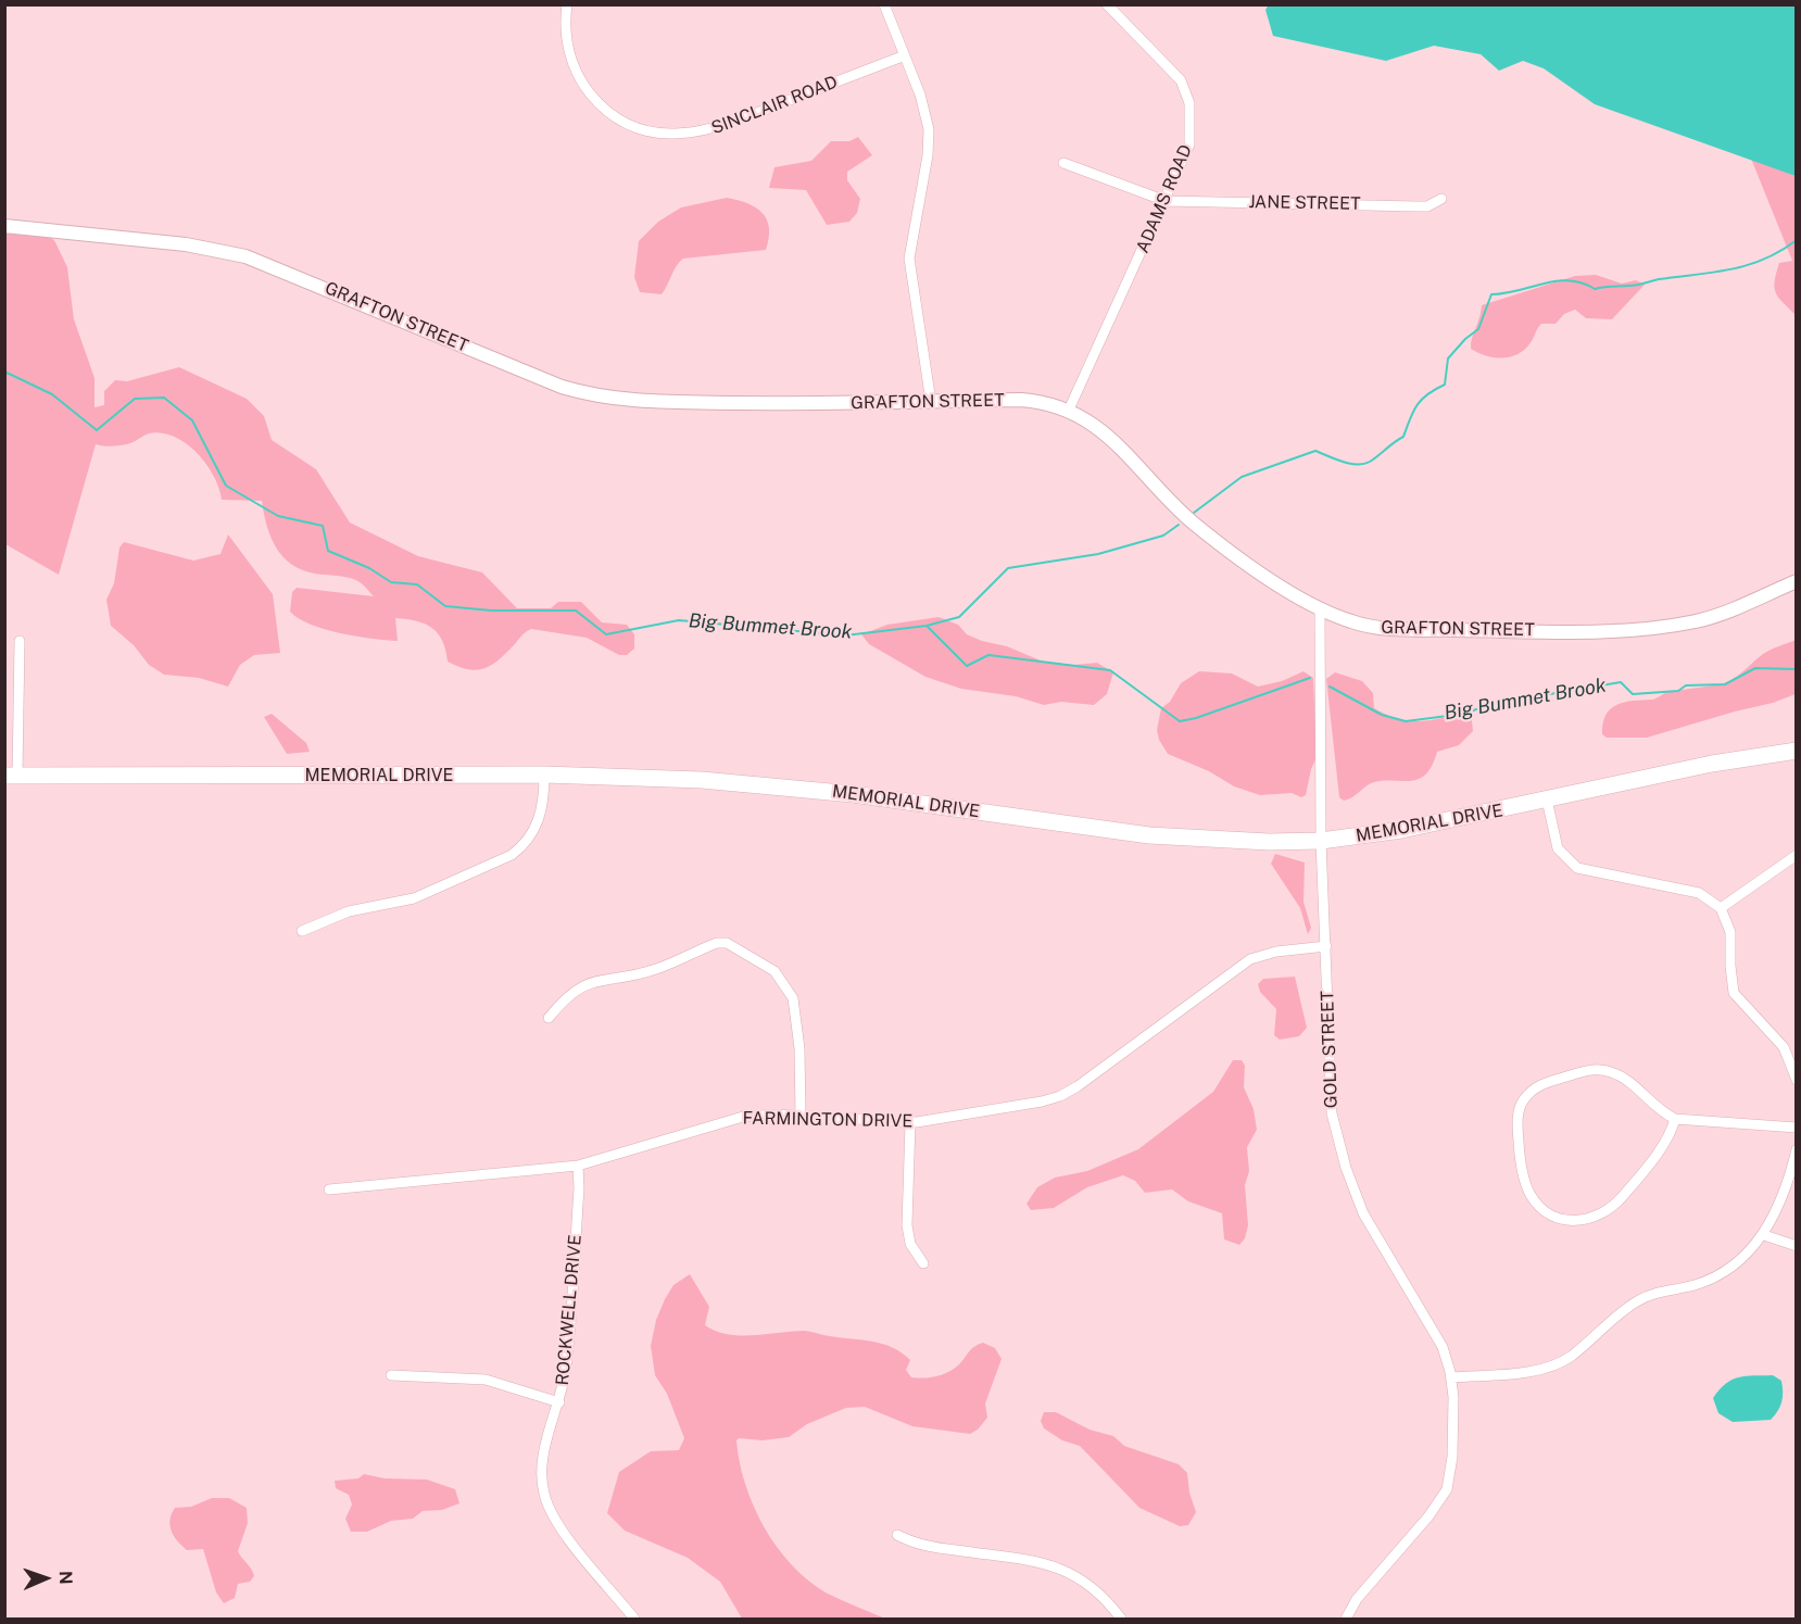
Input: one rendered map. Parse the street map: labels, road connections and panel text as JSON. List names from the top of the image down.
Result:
{
  "streets": {
    "main road": ["MEMORIAL DRIVE"],
    "street": [
      "SINCLAIR ROAD",
      "ADAMS ROAD",
      "JANE STREET",
      "GRAFTON STREET",
      "GOLD STREET",
      "FARMINGTON DRIVE",
      "ROCKWELL DRIVE"
    ]
  },
  "crossings": [
    ["ADAMS ROAD", "JANE STREET"],
    ["ADAMS ROAD", "GRAFTON STREET"],
    ["GRAFTON STREET", "GOLD STREET"],
    ["MEMORIAL DRIVE", "GOLD STREET"],
    ["GOLD STREET", "FARMINGTON DRIVE"],
    ["FARMINGTON DRIVE", "ROCKWELL DRIVE"]
  ],
  "water": ["Big Bummet Brook"],
  "north": "right"
}
